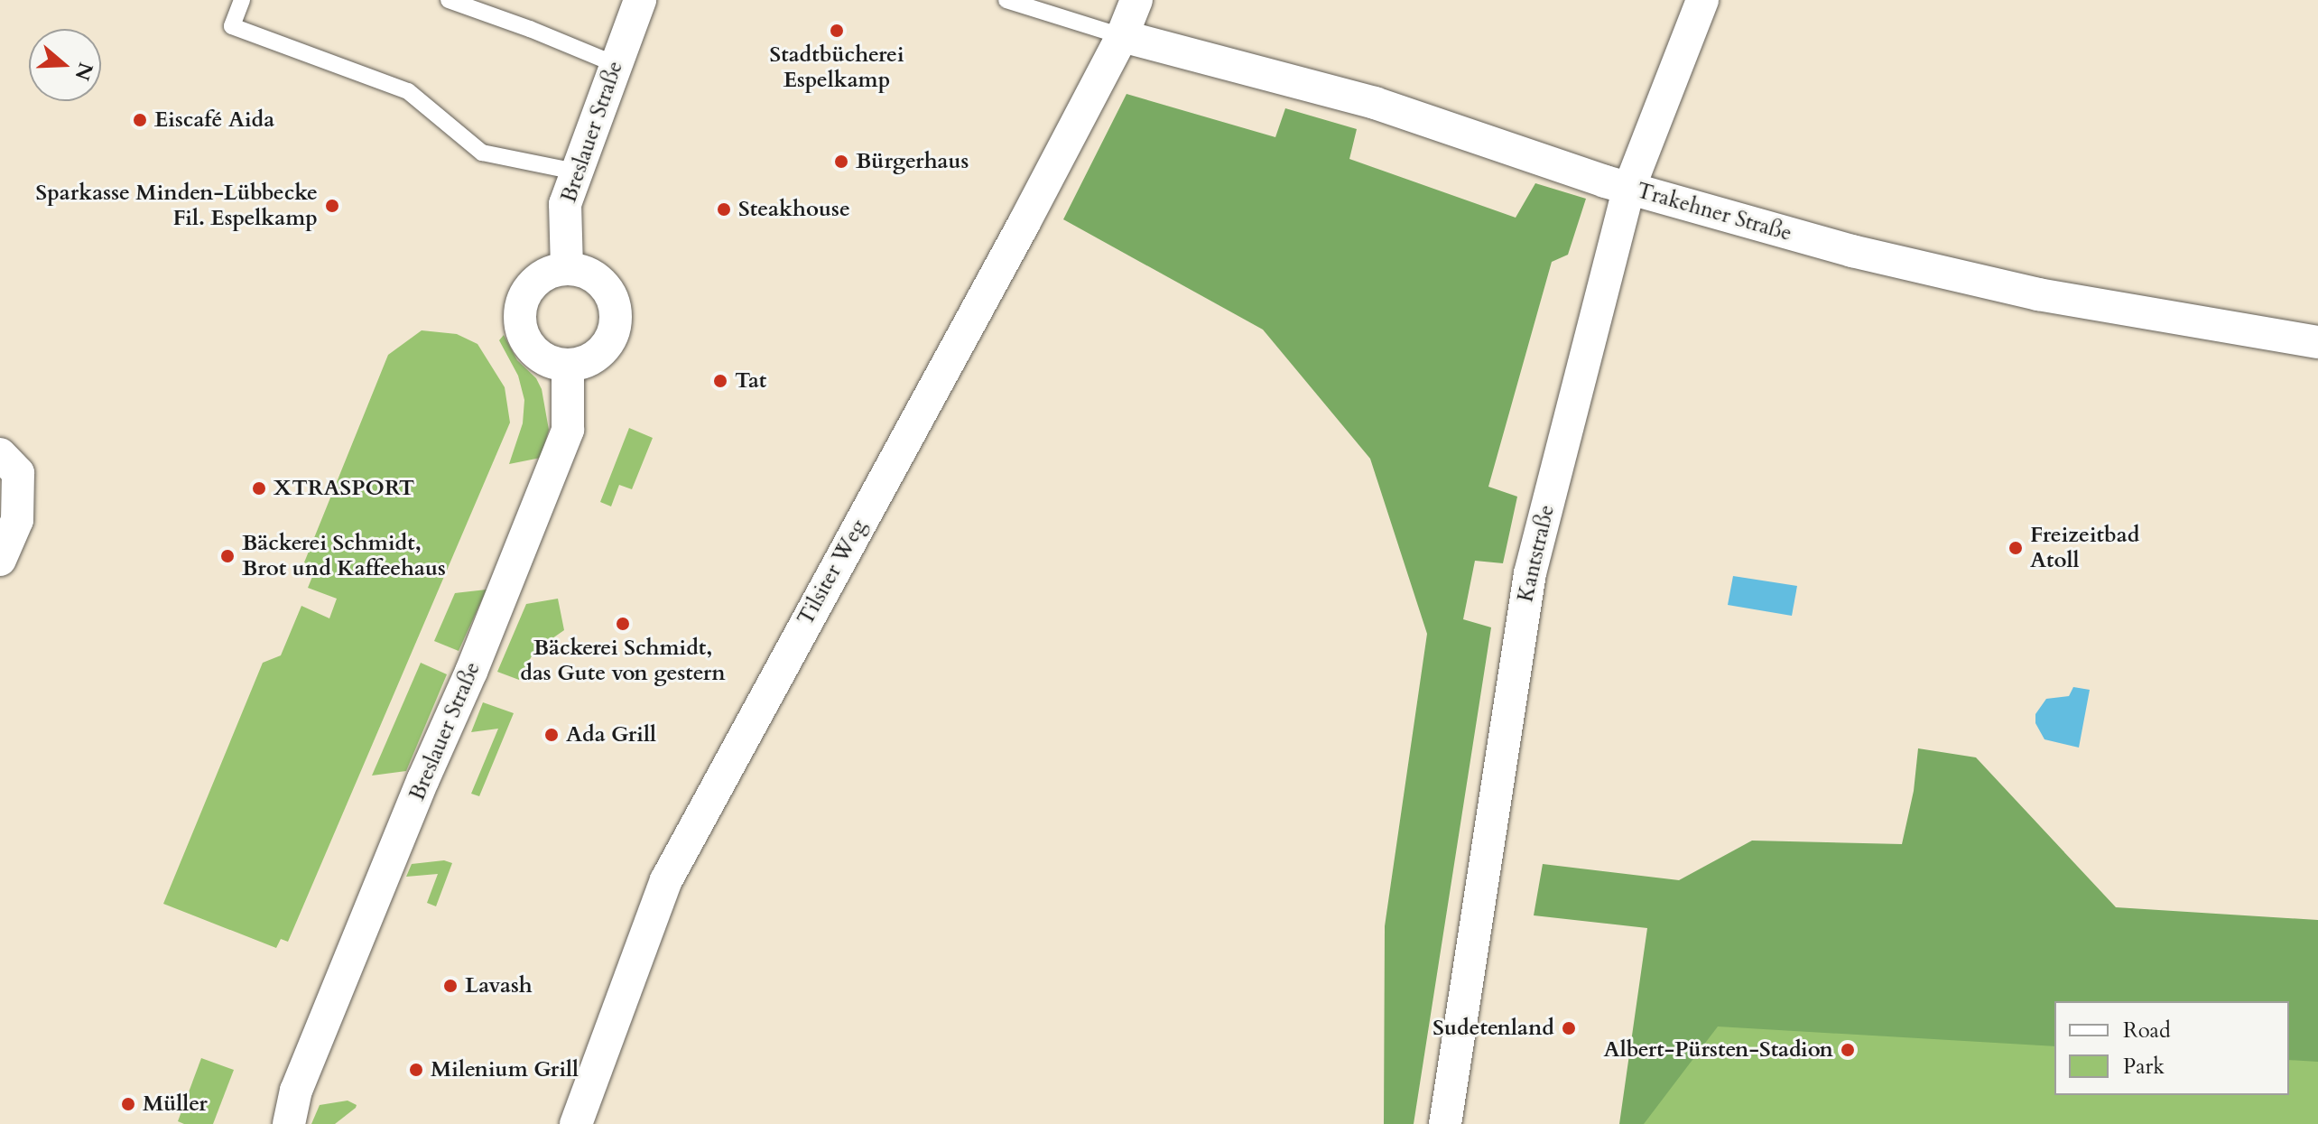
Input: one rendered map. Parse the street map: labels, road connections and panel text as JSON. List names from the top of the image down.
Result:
{
  "streets": {
    "street": [
      "Breslauer Straße",
      "Trakehner Straße",
      "Kantstraße",
      "Tilsiter Weg"
    ]
  },
  "crossings": [
    ["Trakehner Straße", "Kantstraße"],
    ["Trakehner Straße", "Tilsiter Weg"]
  ],
  "places": [
    "Stadtbücherei Espelkamp",
    "Eiscafé Aida",
    "Bürgerhaus",
    "Sparkasse Minden-Lübbecke Fil. Espelkamp",
    "Steakhouse",
    "Tat",
    "XTRASPORT",
    "Freizeitbad Atoll",
    "Bäckerei Schmidt, Brot und Kaffeehaus",
    "Bäckerei Schmidt, das Gute von gestern",
    "Ada Grill",
    "Lavash",
    "Sudetenland",
    "Albert-Pürsten-Stadion",
    "Milenium Grill",
    "Müller"
  ],
  "legend": ["Road", "Park"],
  "north": "right"
}
